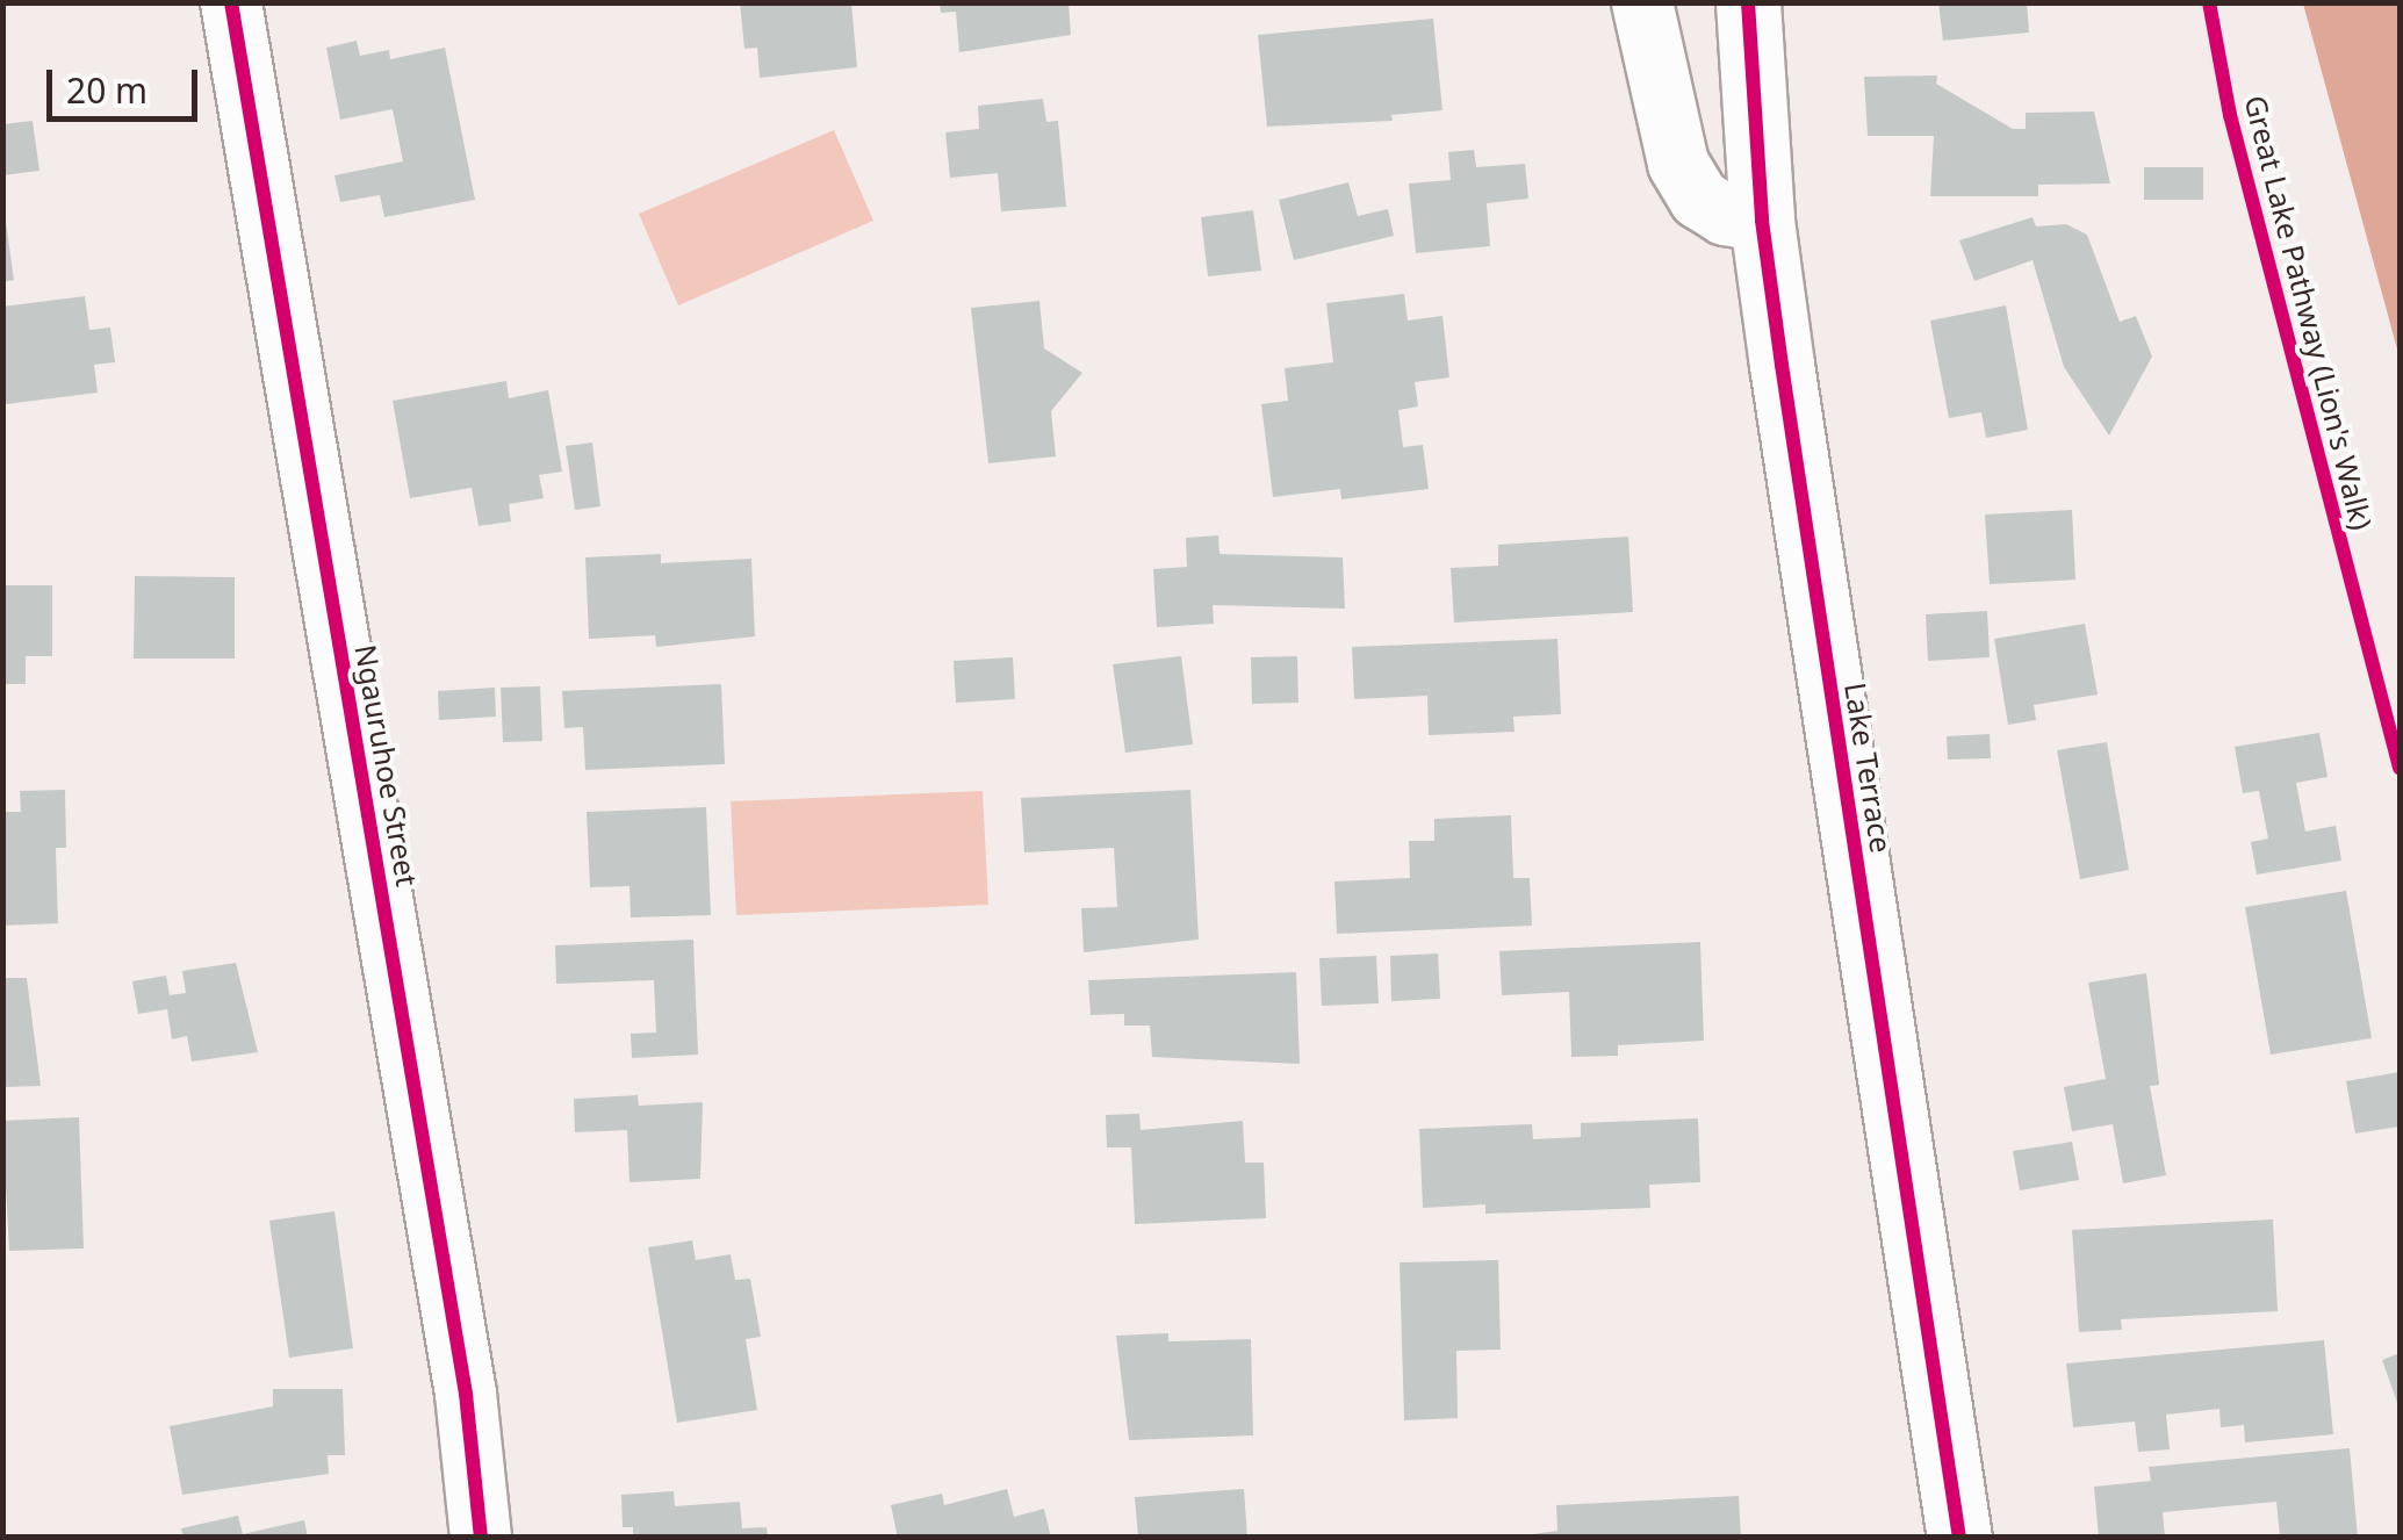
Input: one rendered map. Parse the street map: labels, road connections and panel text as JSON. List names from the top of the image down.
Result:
{
  "streets": {
    "main road": ["Lake Terrace"],
    "street": ["Ngauruhoe Street"],
    "cycle path": ["Great Lake Pathway (Lion's Walk)"]
  },
  "scale_bar": "20 m"
}
